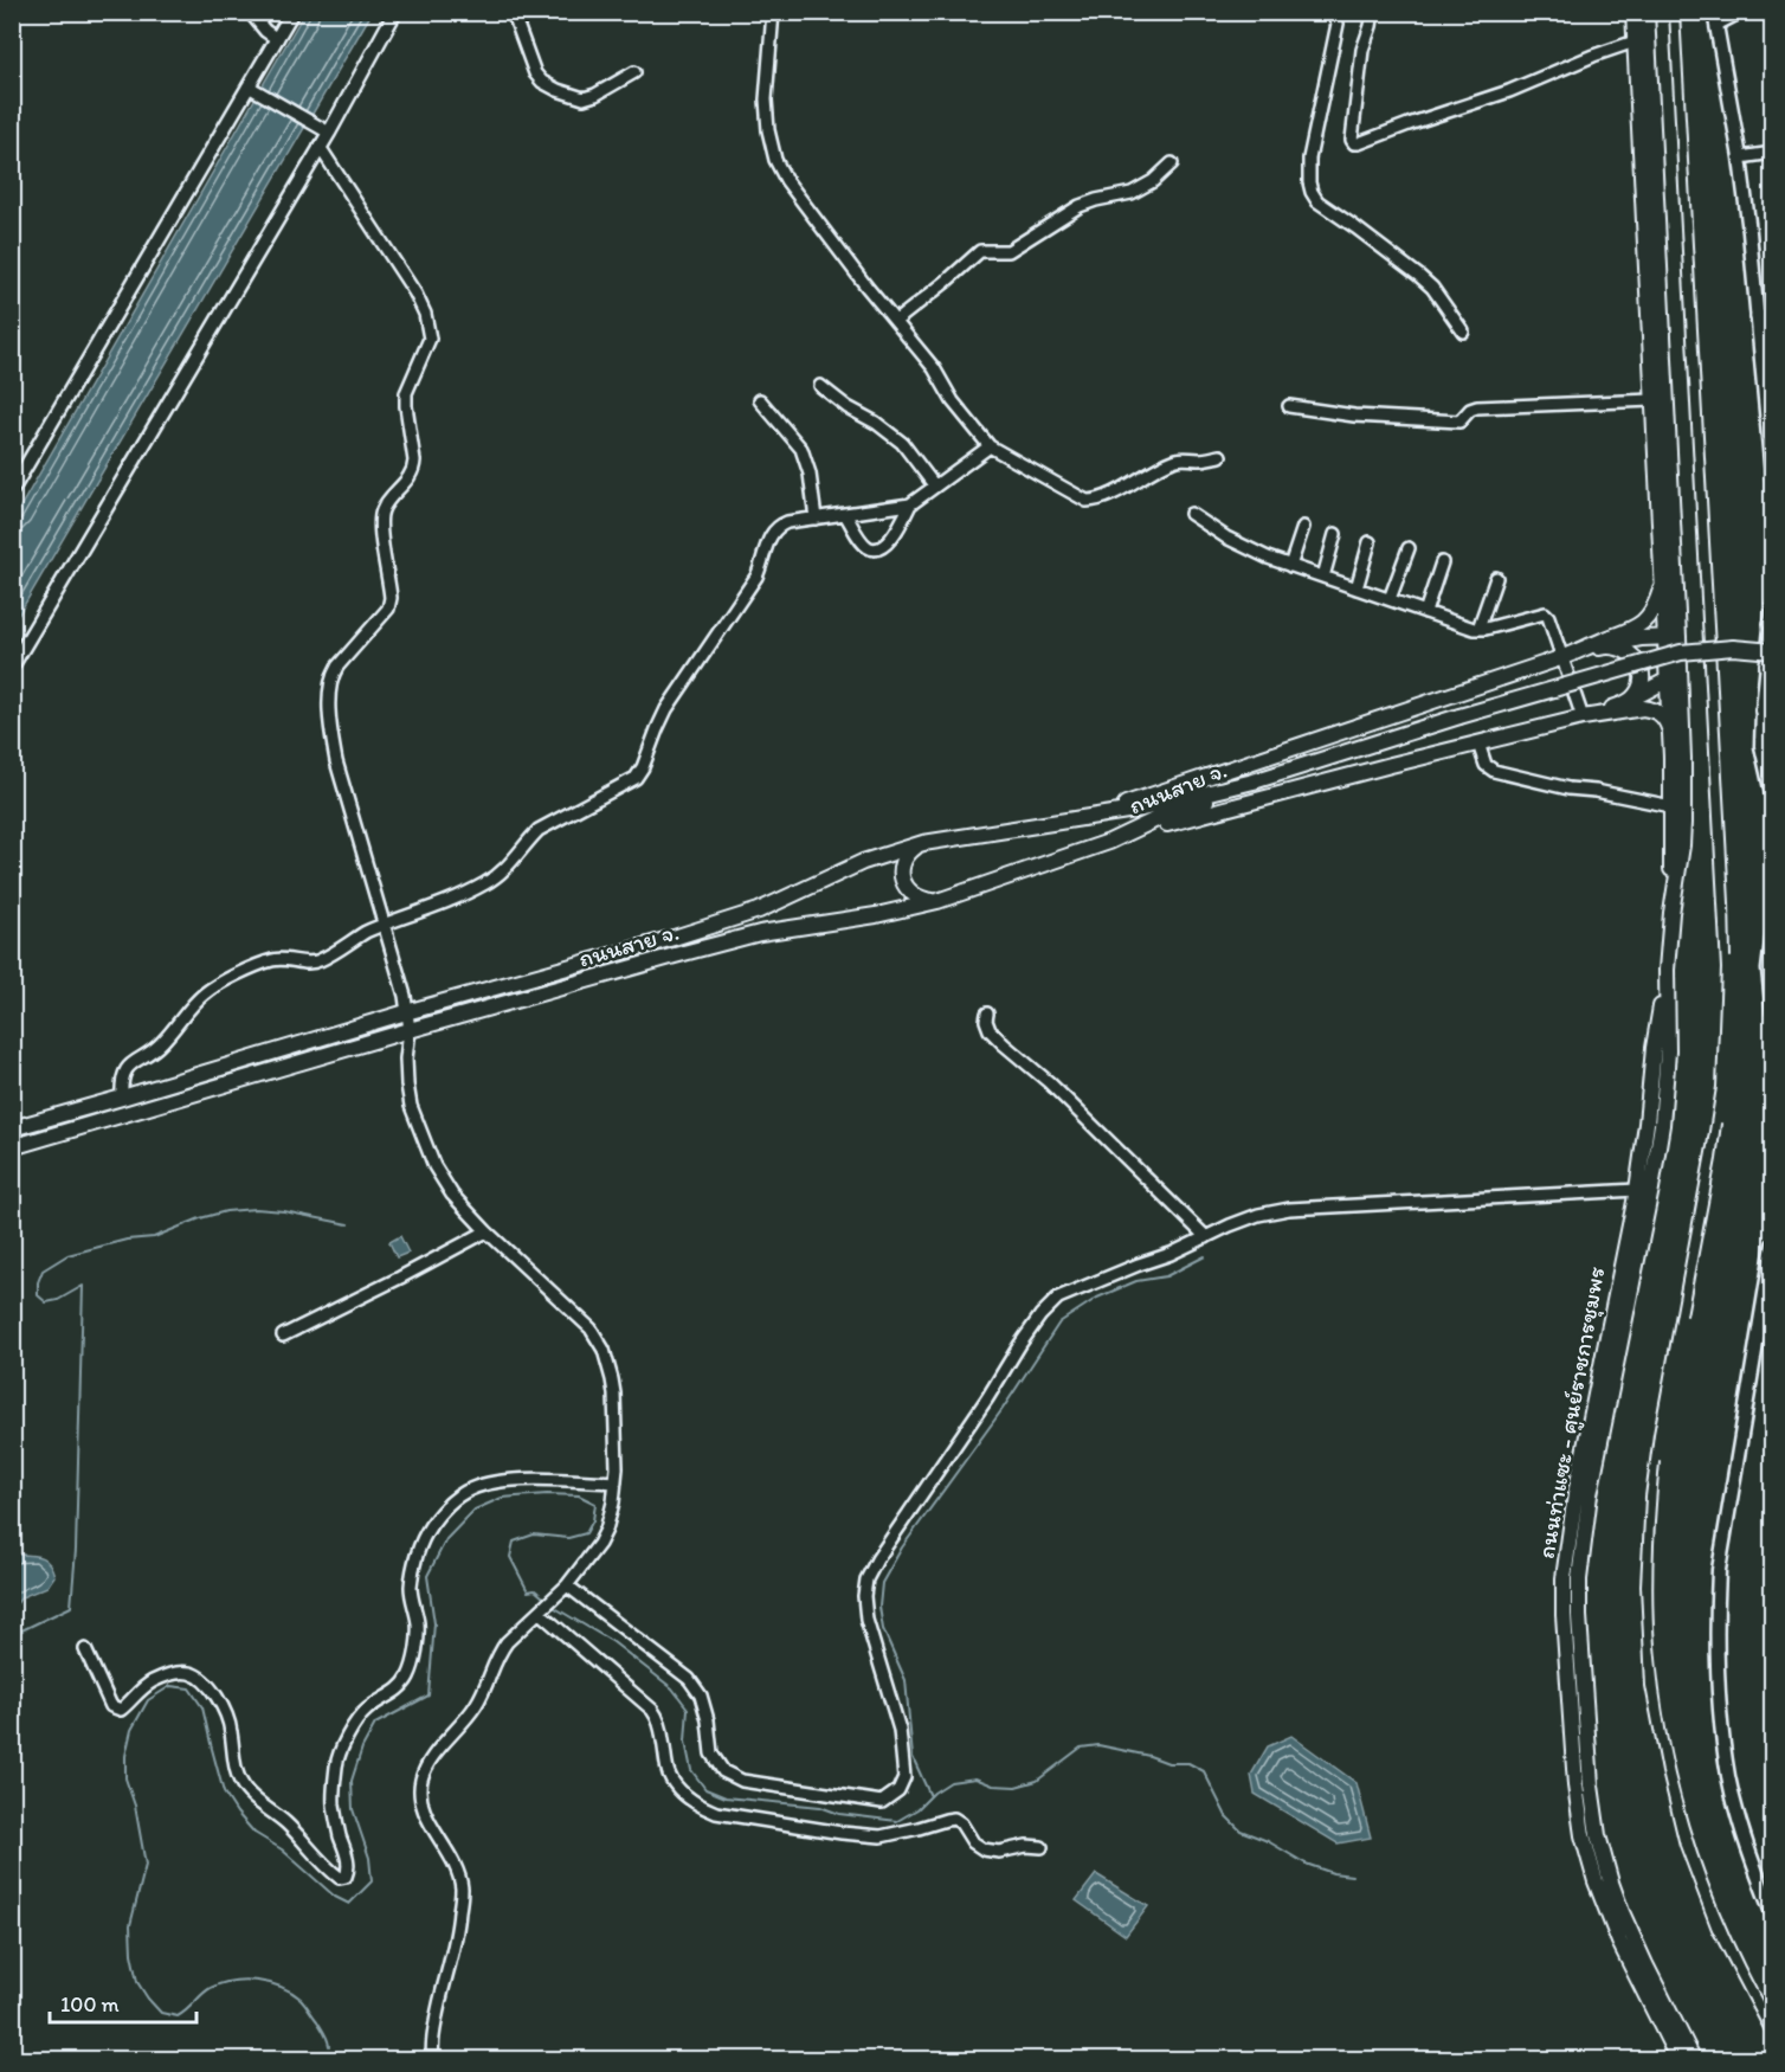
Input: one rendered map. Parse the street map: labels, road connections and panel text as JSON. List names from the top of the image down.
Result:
{
  "streets": {
    "main road": ["ถนนสาย จ.", "ถนนท่าแซะ - ศูนย์ราชการชุมพร"]
  },
  "scale_bar": "100 m"
}
